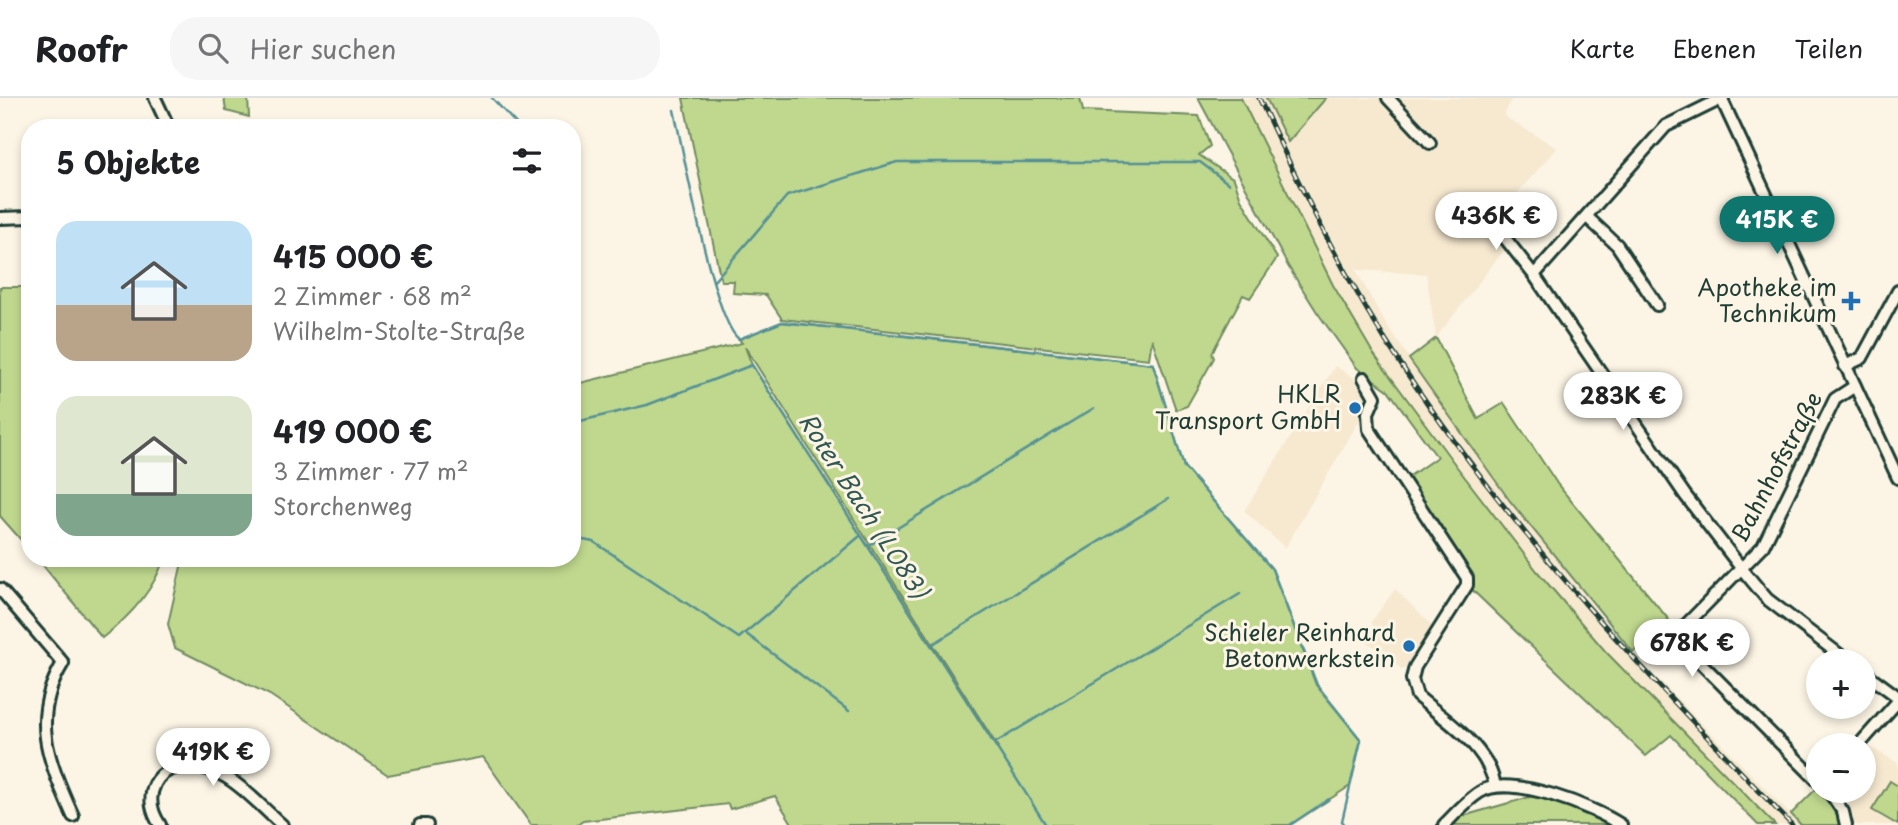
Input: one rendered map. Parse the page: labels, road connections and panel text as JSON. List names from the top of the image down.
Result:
{
  "streets": {
    "street": ["Bahnhofstraße"]
  },
  "water": ["Roter Bach (L083)"],
  "places": {
    "health": ["Apotheke im Technikum"],
    "other": ["HKLR Transport GmbH", "Schieler Reinhard Betonwerkstein"]
  },
  "page": {
    "header": "Roofr",
    "search": "Hier suchen",
    "nav": ["Karte", "Ebenen", "Teilen"],
    "heading": "5 Objekte",
    "price": [
      "436K €",
      "415K €",
      "283K €",
      "678K €",
      "419K €"
    ],
    "list": [
      {
        "name": "415 000 €",
        "note": "2 Zimmer · 68 m² · Wilhelm-Stolte-Straße"
      },
      {
        "name": "419 000 €",
        "note": "3 Zimmer · 77 m² · Storchenweg"
      }
    ],
    "map_buttons": ["+", "−"]
  }
}
